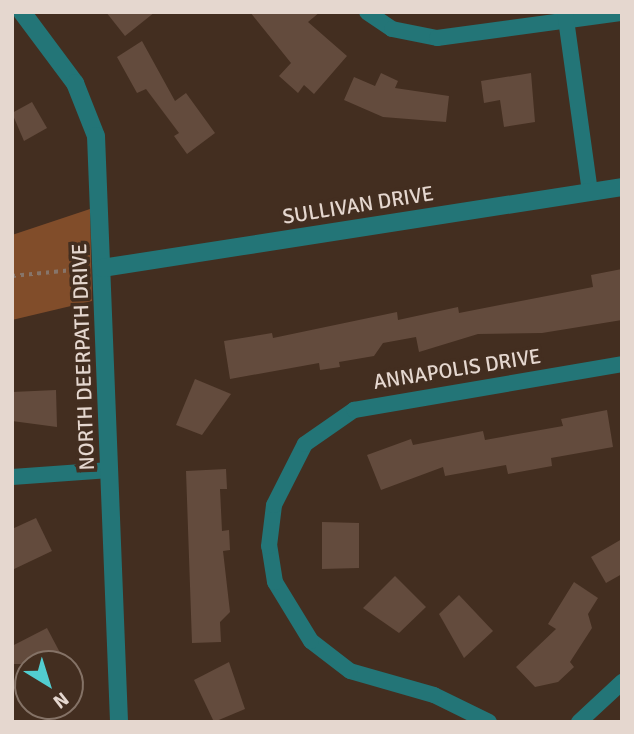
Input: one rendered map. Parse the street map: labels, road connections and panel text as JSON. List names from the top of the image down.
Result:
{
  "streets": {
    "street": ["SULLIVAN DRIVE", "NORTH DEERPATH DRIVE", "ANNAPOLIS DRIVE"]
  },
  "crossings": [
    ["SULLIVAN DRIVE", "NORTH DEERPATH DRIVE"]
  ],
  "north": "bottom right"
}
